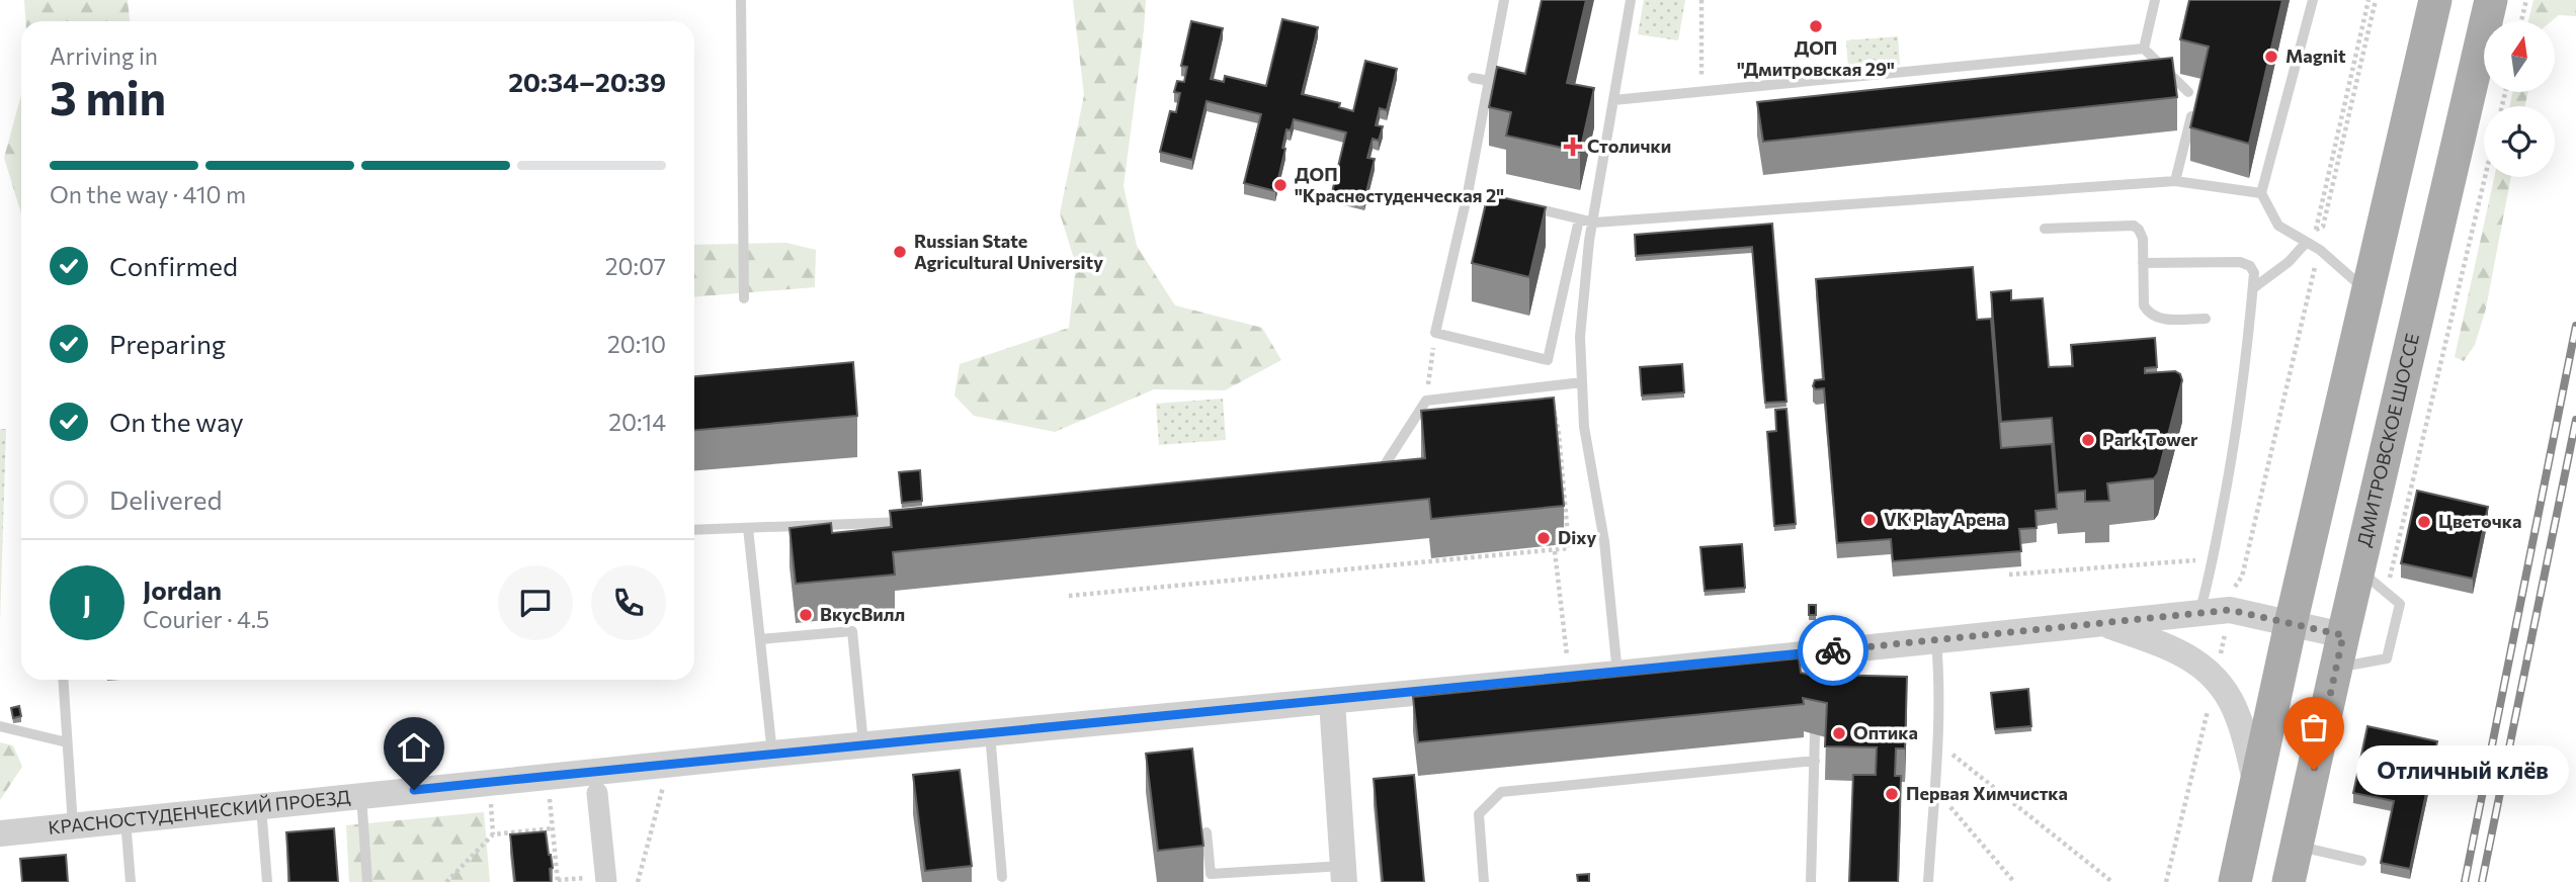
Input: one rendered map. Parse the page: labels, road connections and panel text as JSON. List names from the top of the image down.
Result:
{
  "streets": {
    "main road": ["ДМИТРОВСКОЕ ШОССЕ"],
    "street": ["КРАСНОСТУДЕНЧЕСКИЙ ПРОЕЗД"]
  },
  "crossings": [
    ["ДМИТРОВСКОЕ ШОССЕ", "КРАСНОСТУДЕНЧЕСКИЙ ПРОЕЗД"]
  ],
  "places": {
    "other": [
      "ДОП \"Дмитровская 29\"",
      "Magnit",
      "ДОП \"Красностуденческая 2\"",
      "Russian State Agricultural University",
      "Park Tower",
      "VK Play Арена",
      "Цветочка",
      "Dixy",
      "ВкусВилл",
      "Оптика",
      "Отличный клёв",
      "Первая Химчистка"
    ],
    "health": ["Столички"]
  },
  "north": "top",
  "page": {
    "heading": ["3 min", "Arriving in", "20:34–20:39"],
    "panel": ["Jordan", "Courier · 4.5"],
    "bar": "On the way · 410 m",
    "list": [
      ["Confirmed", "20:07"],
      ["Preparing", "20:10"],
      ["On the way", "20:14"],
      "Delivered"
    ],
    "round": "J",
    "bubble": "Отличный клёв"
  }
}
